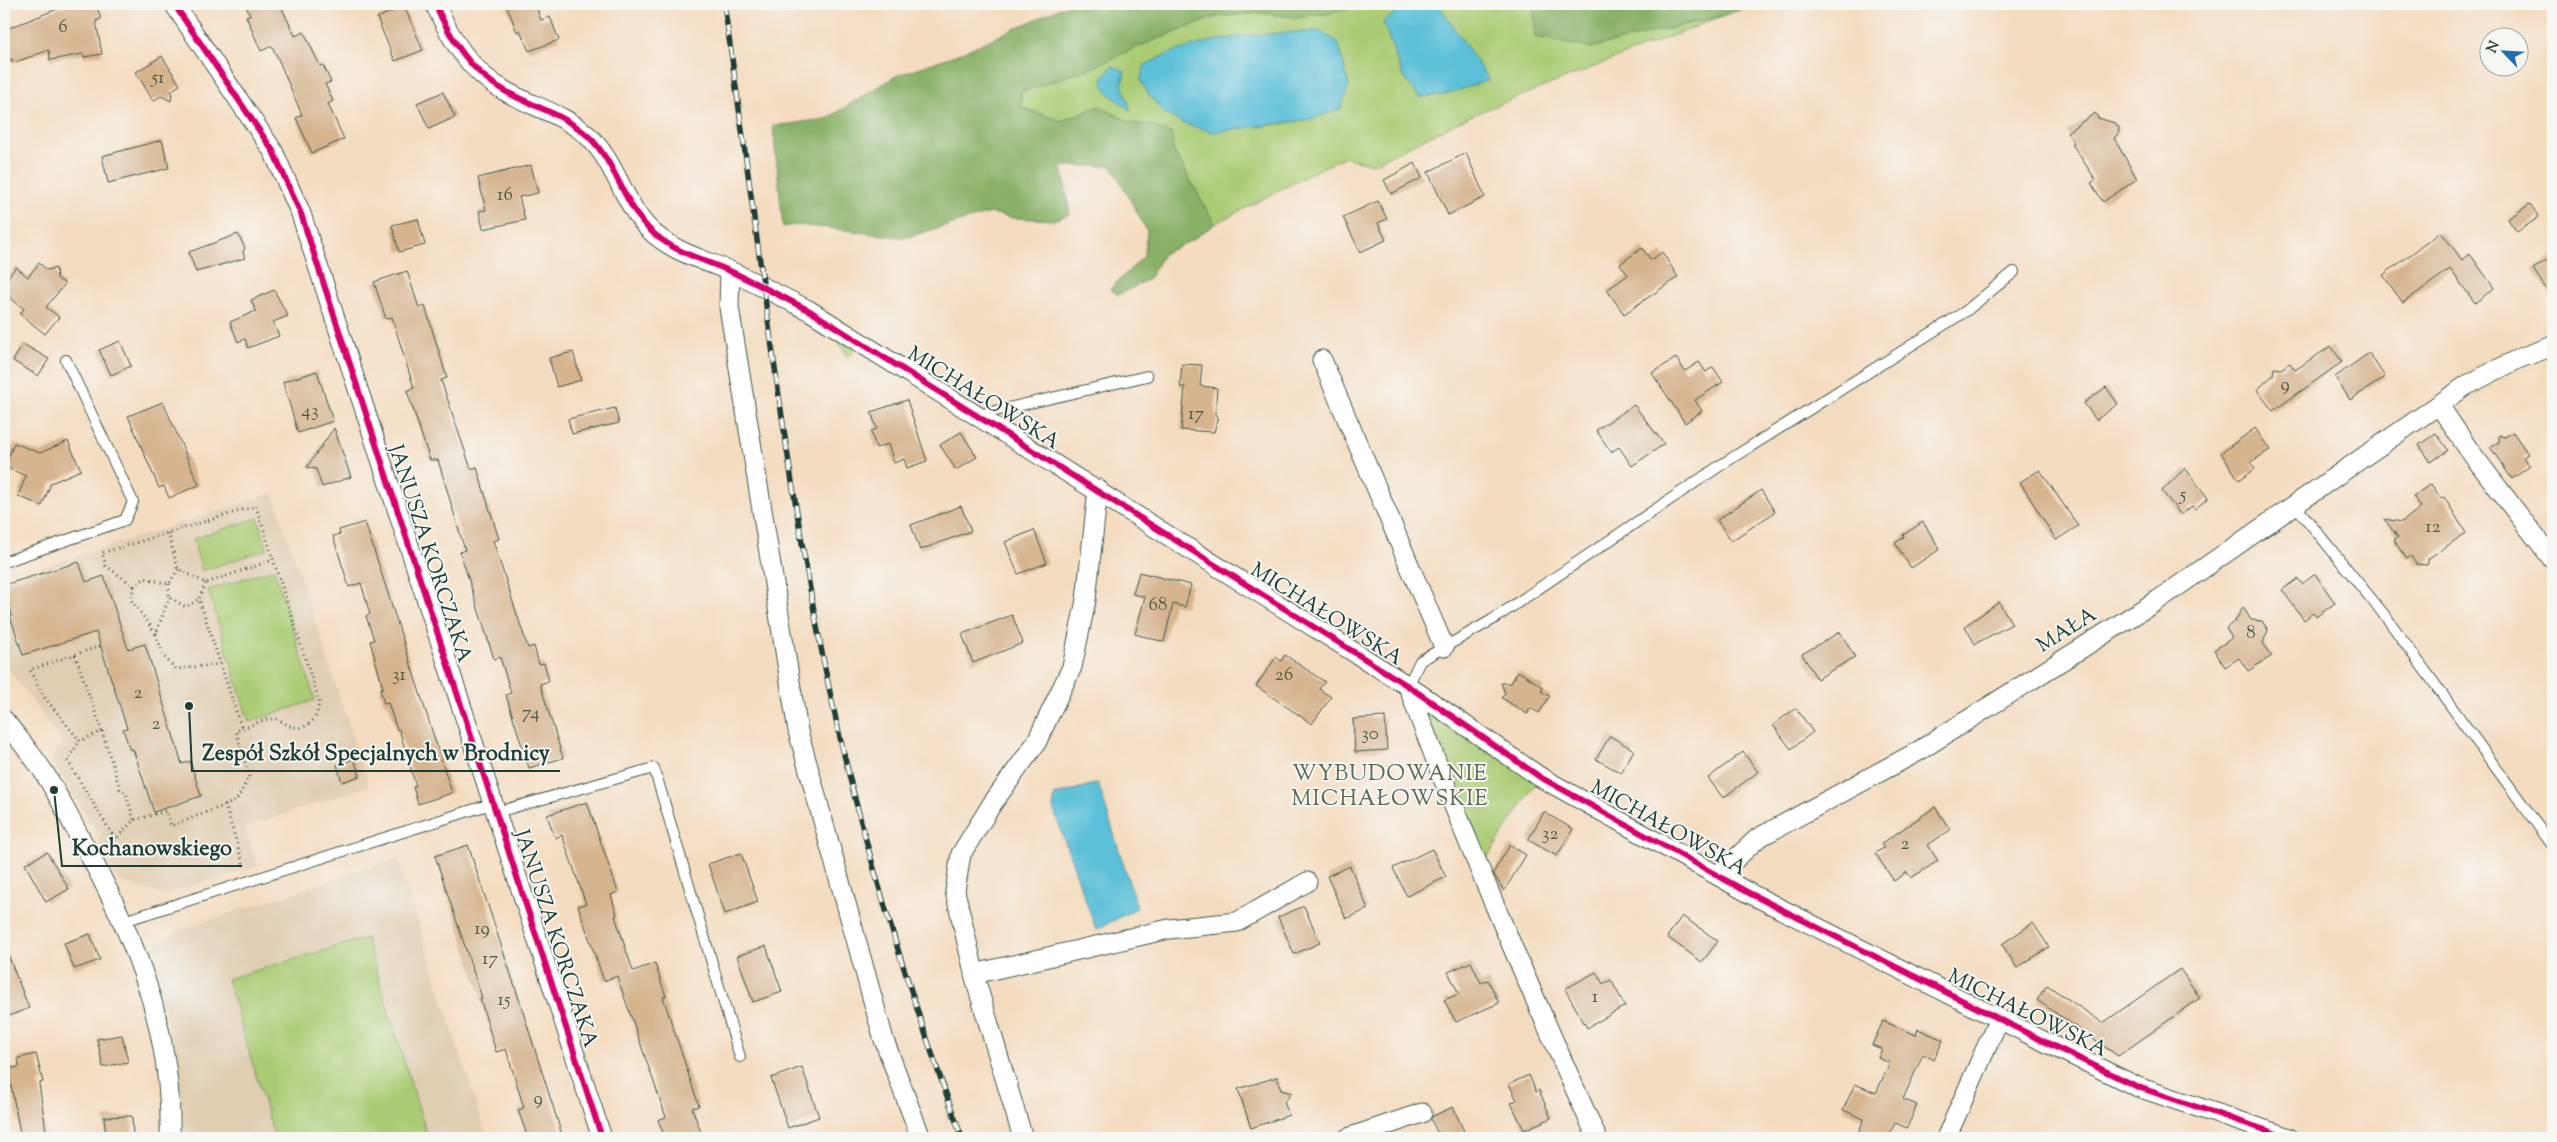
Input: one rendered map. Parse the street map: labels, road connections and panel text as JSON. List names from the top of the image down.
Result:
{
  "streets": {
    "street": ["MICHAŁOWSKA", "JANUSZA KORCZAKA", "MAŁA"]
  },
  "crossings": [
    ["MICHAŁOWSKA", "MAŁA"]
  ],
  "districts": ["WYBUDOWANIE MICHAŁOWSKIE"],
  "places": ["Zespół Szkół Specjalnych w Brodnicy", "Kochanowskiego"],
  "house_numbers": [
    "6",
    "51",
    "16",
    "9",
    "43",
    "17",
    "5",
    "12",
    "68",
    "8",
    "31",
    "26",
    "2",
    "74",
    "2",
    "30",
    "32",
    "2",
    "19",
    "17",
    "1",
    "15",
    "9"
  ],
  "north": "top left"
}
